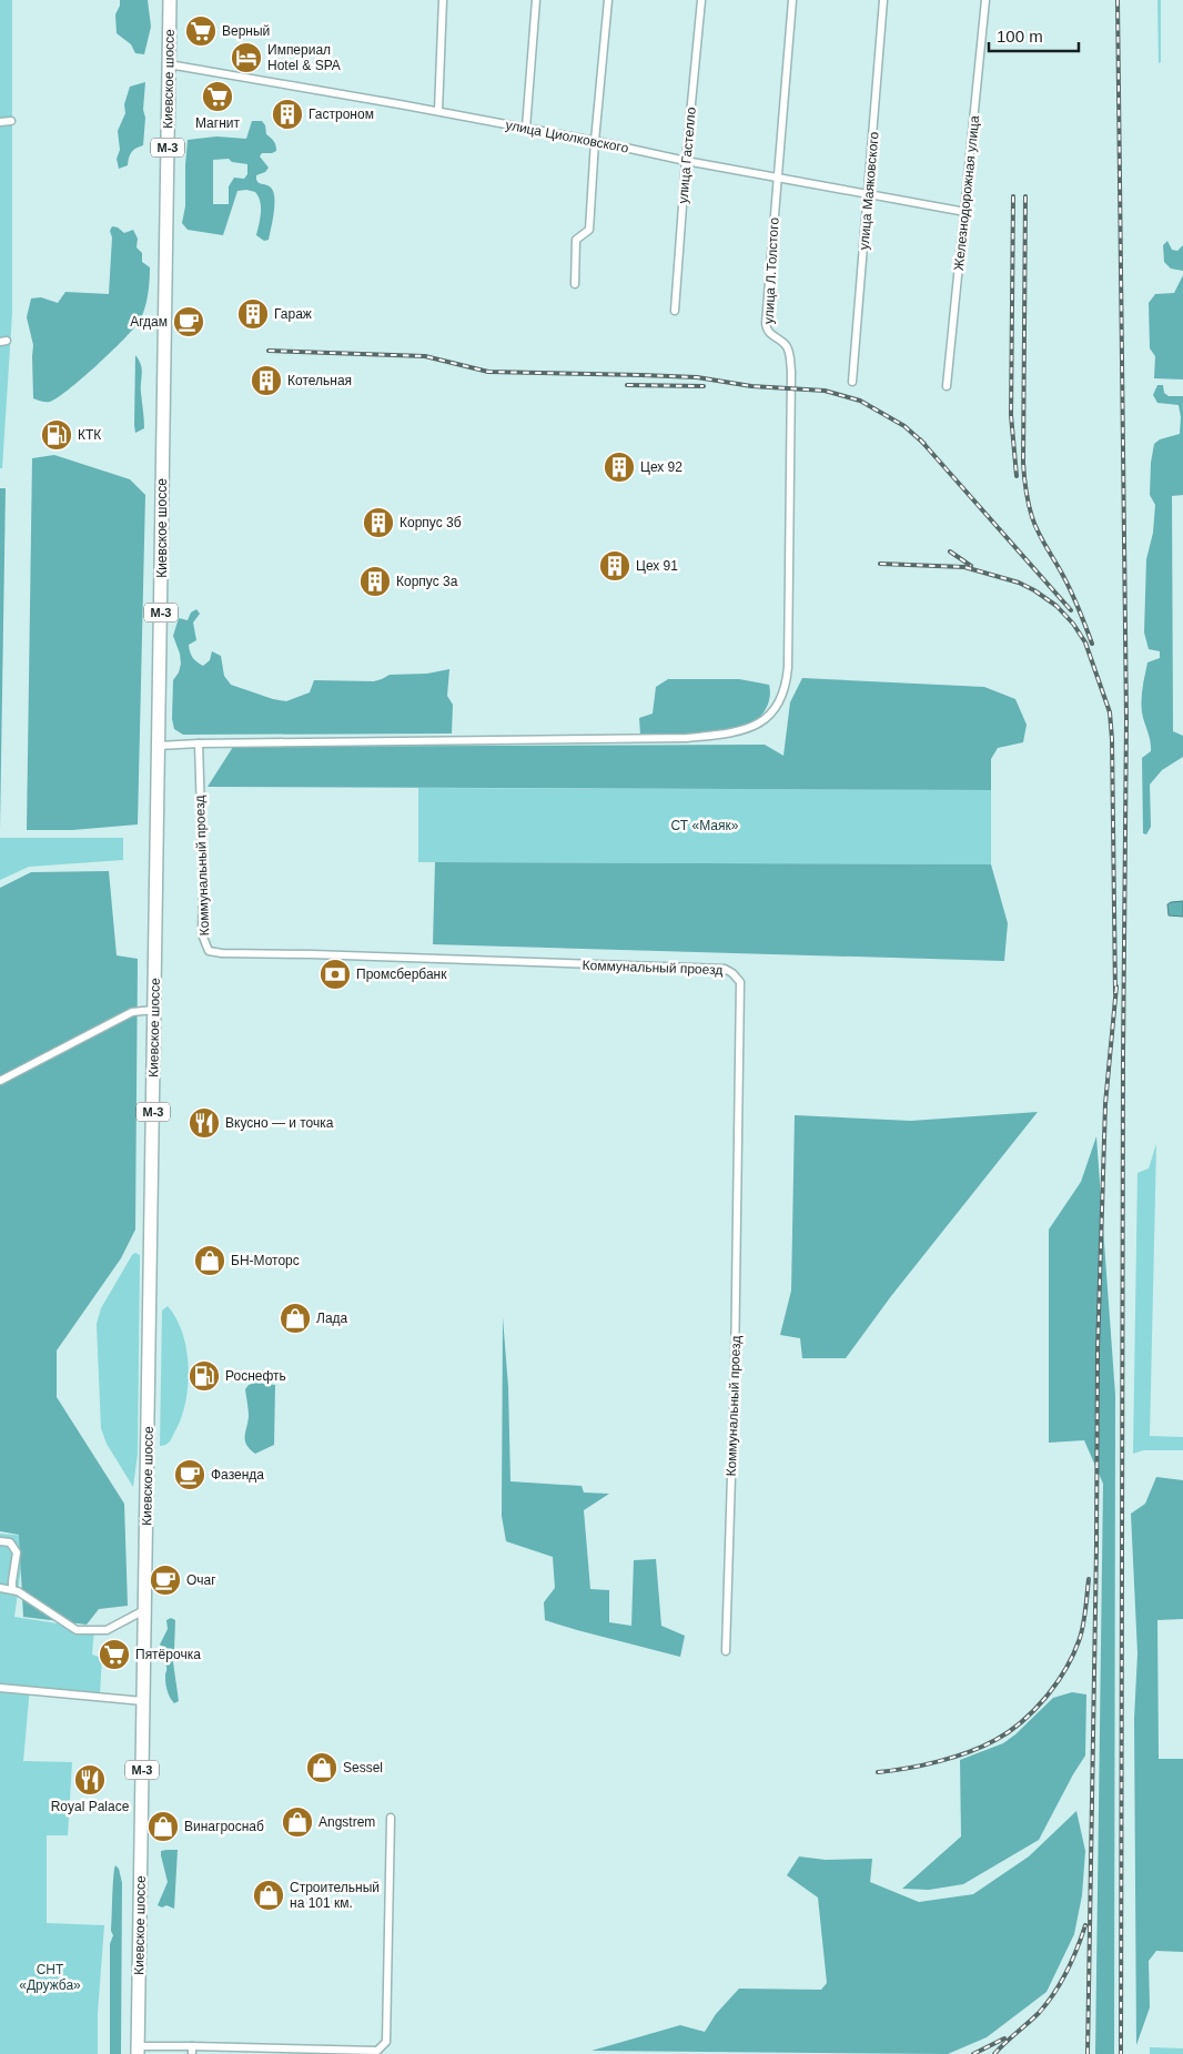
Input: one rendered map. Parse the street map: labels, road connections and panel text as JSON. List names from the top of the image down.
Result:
{
  "streets": {
    "highway": ["Киевское шоссе", "М-3"],
    "street": [
      "улица Циолковского",
      "улица Гастелло",
      "улица Маяковского",
      "Железнодорожная улица",
      "улица Л.Толстого",
      "Коммунальный проезд"
    ]
  },
  "crossings": [
    ["Киевское шоссе", "улица Циолковского"],
    ["улица Циолковского", "улица Гастелло"],
    ["улица Циолковского", "улица Маяковского"],
    ["улица Циолковского", "Железнодорожная улица"],
    ["улица Циолковского", "улица Л.Толстого"],
    ["улица Л.Толстого", "Коммунальный проезд"]
  ],
  "parks": ["СТ «Маяк»", "СНТ «Дружба»"],
  "places": {
    "supermarket": ["Верный", "Магнит", "Пятёрочка"],
    "hotel": ["Империал Hotel & SPA"],
    "building": [
      "Гастроном",
      "Гараж",
      "Котельная",
      "Цех 92",
      "Корпус 3б",
      "Цех 91",
      "Корпус 3a"
    ],
    "cafe": ["Агдам", "Фазенда", "Очаг"],
    "fuel station": ["КТК", "Роснефть"],
    "bank": ["Промсбербанк"],
    "restaurant": ["Вкусно — и точка", "Royal Palace"],
    "shop": [
      "БН-Моторс",
      "Лада",
      "Sessel",
      "Angstrem",
      "Винагроснаб",
      "Строительный на 101 км."
    ]
  },
  "scale_bar": "100 m"
}
